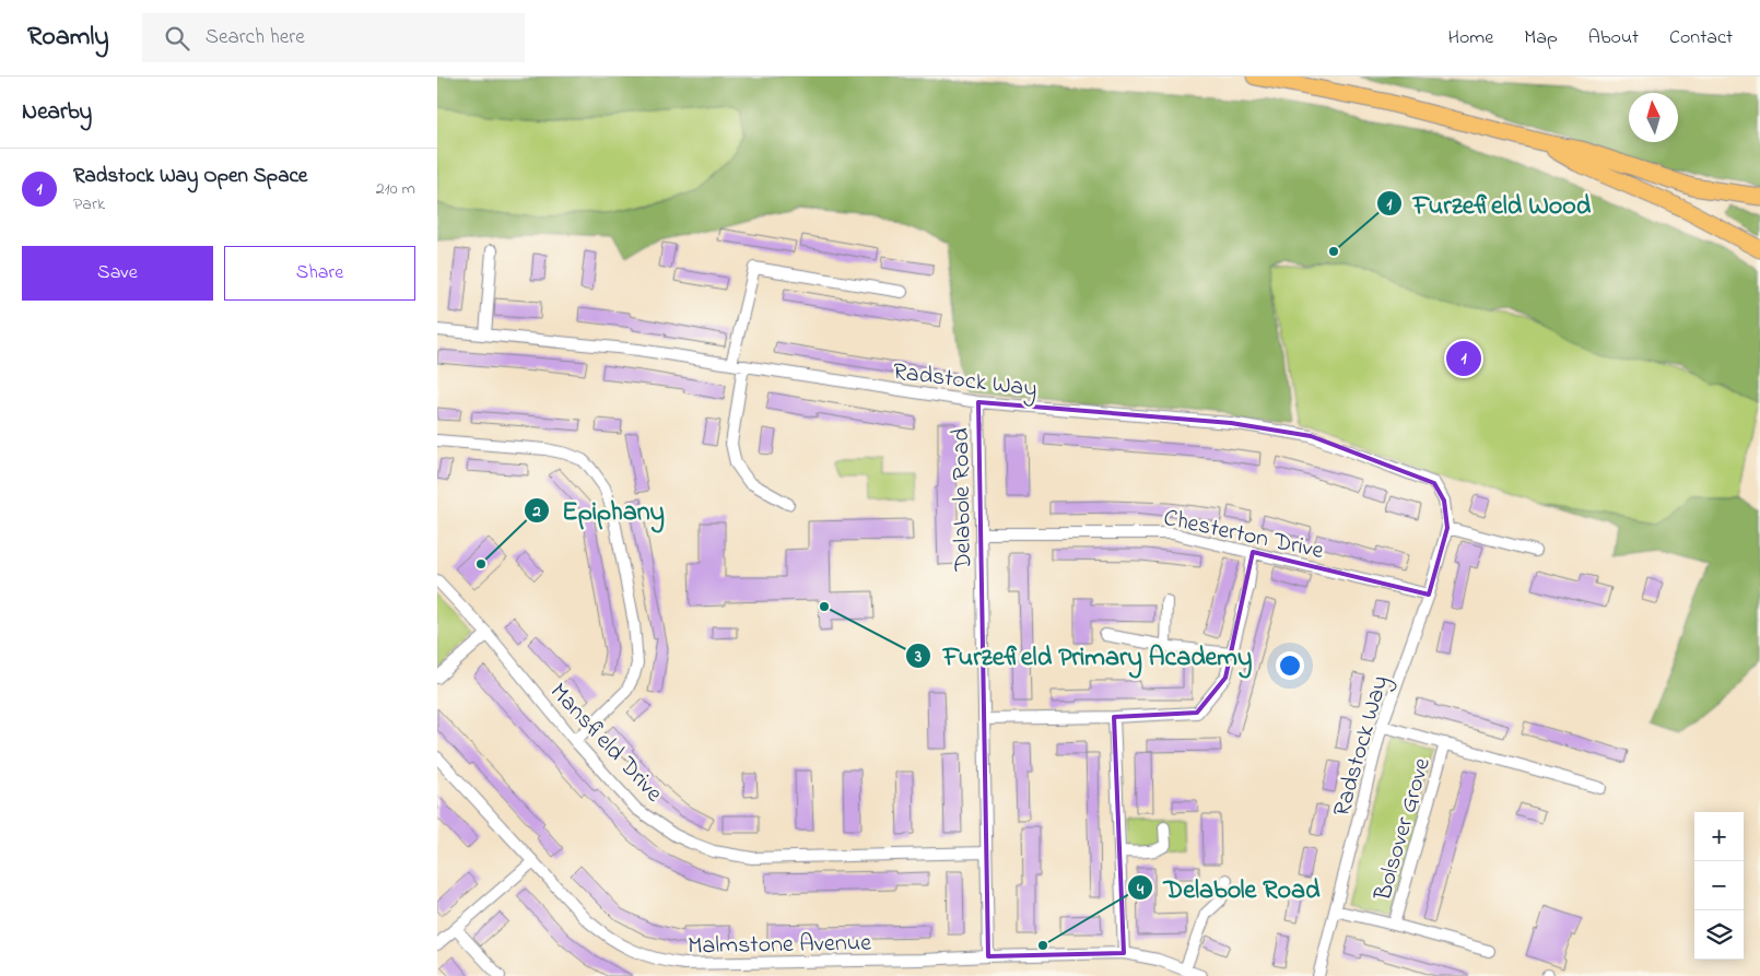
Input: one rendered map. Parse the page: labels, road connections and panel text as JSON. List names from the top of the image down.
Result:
{
  "streets": {
    "street": [
      "Radstock Way",
      "Delabole Road",
      "Chesterton Drive",
      "Mansfield Drive",
      "Bolsover Grove",
      "Malmstone Avenue"
    ]
  },
  "crossings": [
    ["Radstock Way", "Delabole Road"],
    ["Radstock Way", "Chesterton Drive"],
    ["Radstock Way", "Bolsover Grove"],
    ["Delabole Road", "Chesterton Drive"],
    ["Delabole Road", "Mansfield Drive"],
    ["Delabole Road", "Malmstone Avenue"]
  ],
  "places": [
    "Furzefield Wood",
    "Epiphany",
    "Furzefield Primary Academy",
    "Delabole Road"
  ],
  "north": "top",
  "page": {
    "header": "Roamly",
    "search": "Search here",
    "nav": [
      "Home",
      "Map",
      "About",
      "Contact"
    ],
    "heading": "Nearby",
    "list": [
      {
        "mark": "1",
        "name": "Radstock Way Open Space",
        "note": "Park",
        "value": "210 m"
      }
    ],
    "buttons": ["Save", "Share"],
    "pins": "1",
    "map_buttons": ["+", "−"]
  }
}
